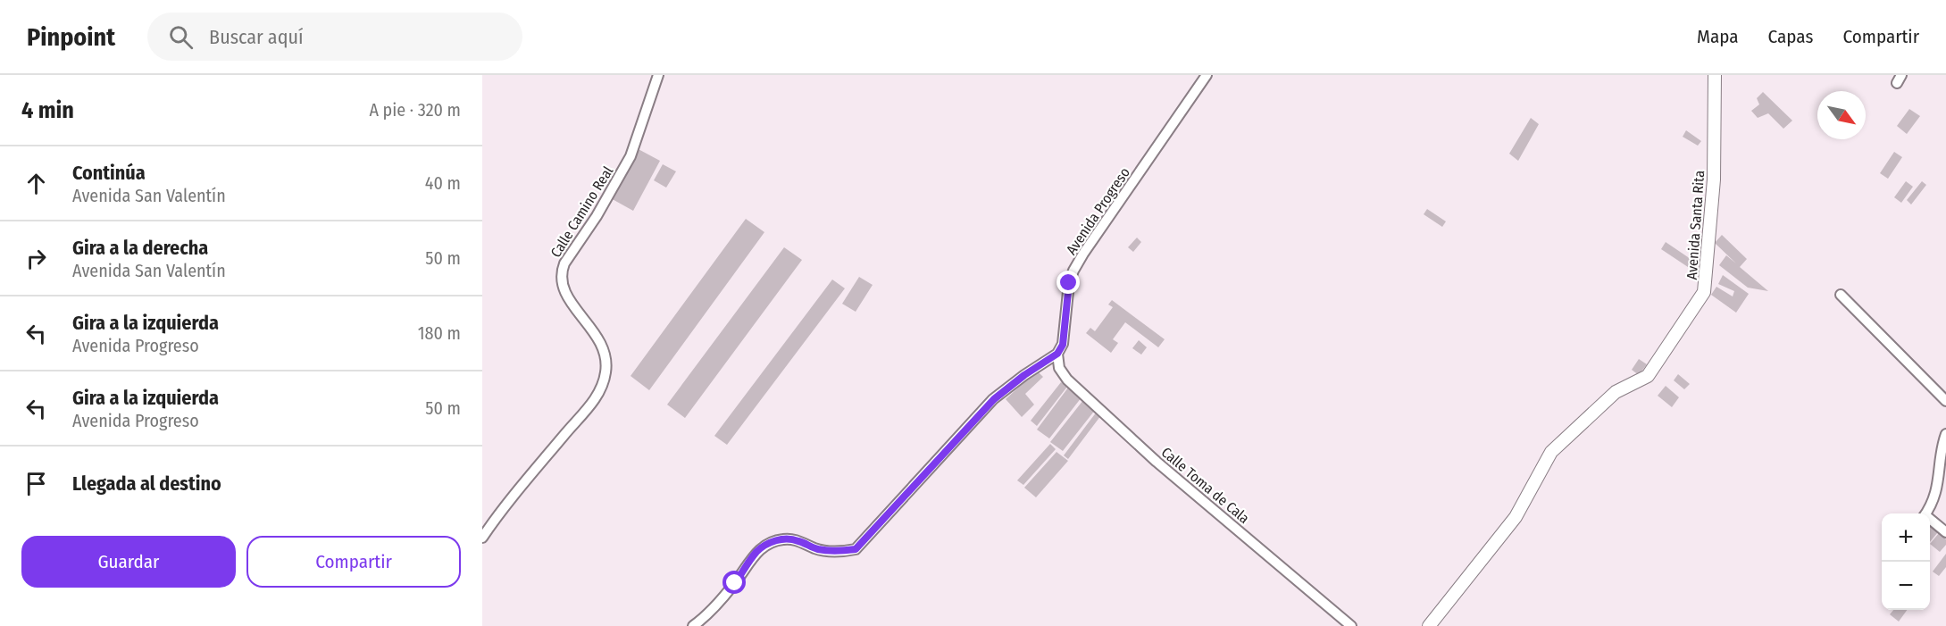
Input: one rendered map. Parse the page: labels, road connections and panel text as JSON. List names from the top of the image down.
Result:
{
  "streets": {
    "street": [
      "Avenida Progreso",
      "Calle Camino Real",
      "Avenida Santa Rita",
      "Calle Toma de Cala"
    ]
  },
  "crossings": [
    ["Avenida Progreso", "Calle Toma de Cala"]
  ],
  "north": "bottom right",
  "page": {
    "header": "Pinpoint",
    "search": "Buscar aquí",
    "nav": ["Mapa", "Capas", "Compartir"],
    "heading": ["4 min", "A pie · 320 m"],
    "list": [
      ["Continúa", "Avenida San Valentín", "40 m"],
      ["Gira a la derecha", "Avenida San Valentín", "50 m"],
      ["Gira a la izquierda", "Avenida Progreso", "180 m"],
      ["Gira a la izquierda", "Avenida Progreso", "50 m"],
      "Llegada al destino"
    ],
    "map_buttons": ["+", "−"],
    "buttons": ["Guardar", "Compartir"]
  }
}
